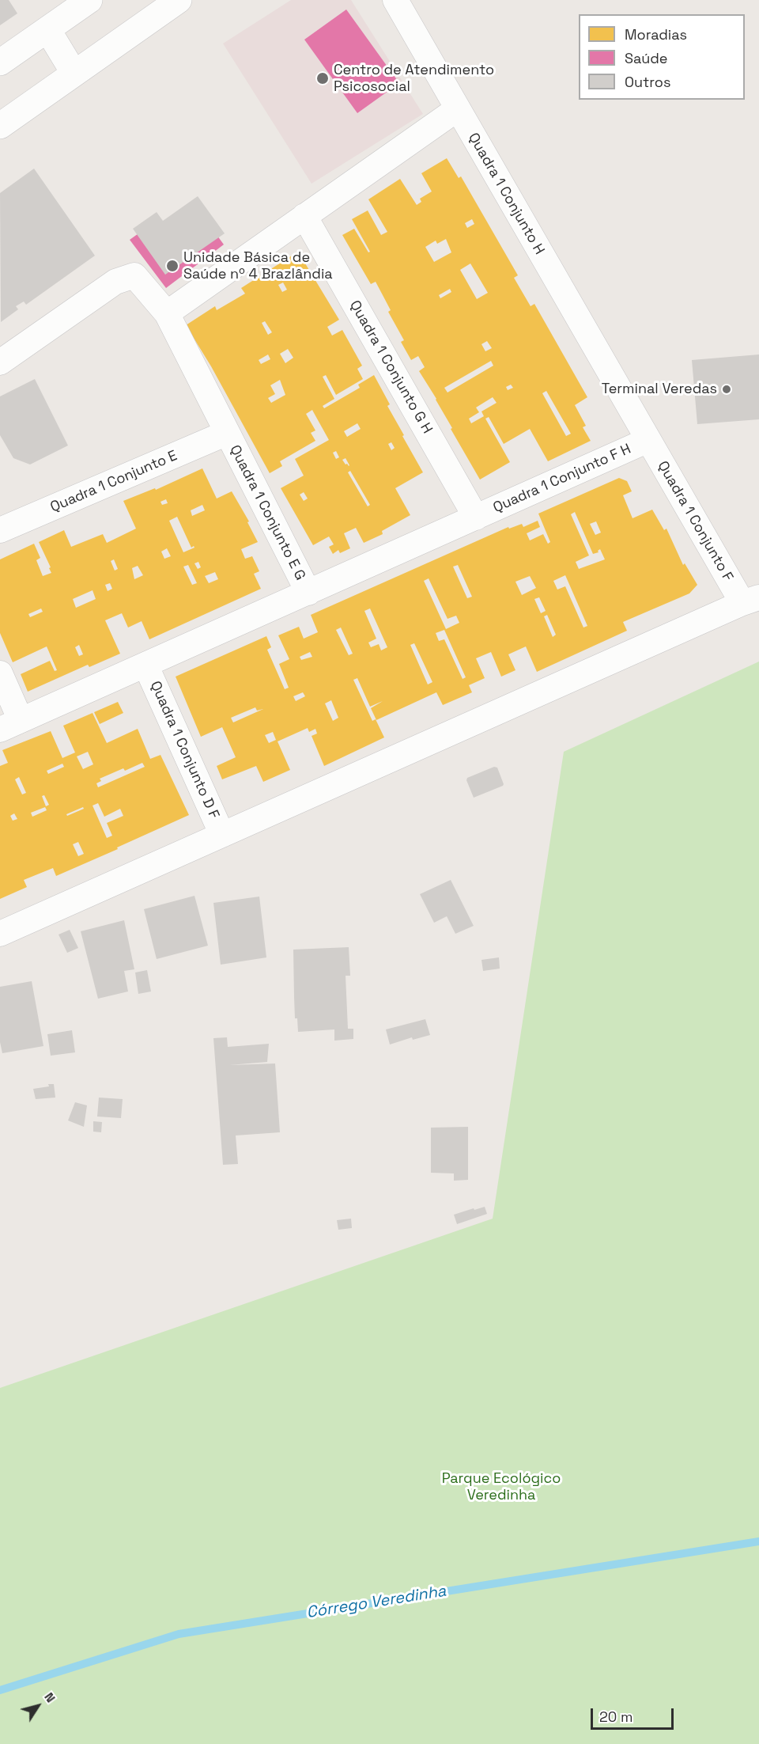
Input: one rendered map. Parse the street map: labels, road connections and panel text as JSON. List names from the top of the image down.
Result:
{
  "streets": {
    "street": [
      "Quadra 1 Conjunto H",
      "Quadra 1 Conjunto G H",
      "Quadra 1 Conjunto F H",
      "Quadra 1 Conjunto E",
      "Quadra 1 Conjunto E G",
      "Quadra 1 Conjunto F",
      "Quadra 1 Conjunto D F"
    ]
  },
  "crossings": [
    ["Quadra 1 Conjunto H", "Quadra 1 Conjunto F H"],
    ["Quadra 1 Conjunto H", "Quadra 1 Conjunto F"],
    ["Quadra 1 Conjunto G H", "Quadra 1 Conjunto F H"],
    ["Quadra 1 Conjunto F H", "Quadra 1 Conjunto E G"],
    ["Quadra 1 Conjunto F H", "Quadra 1 Conjunto F"],
    ["Quadra 1 Conjunto F H", "Quadra 1 Conjunto D F"],
    ["Quadra 1 Conjunto E", "Quadra 1 Conjunto E G"]
  ],
  "water": ["Córrego Veredinha"],
  "parks": ["Parque Ecológico Veredinha"],
  "places": ["Centro de Atendimento Psicosocial", "Unidade Básica de Saúde nº 4 Brazlândia", "Terminal Veredas"],
  "legend": ["Moradias", "Saúde", "Outros"],
  "scale_bar": "20 m",
  "north": "top right"
}
